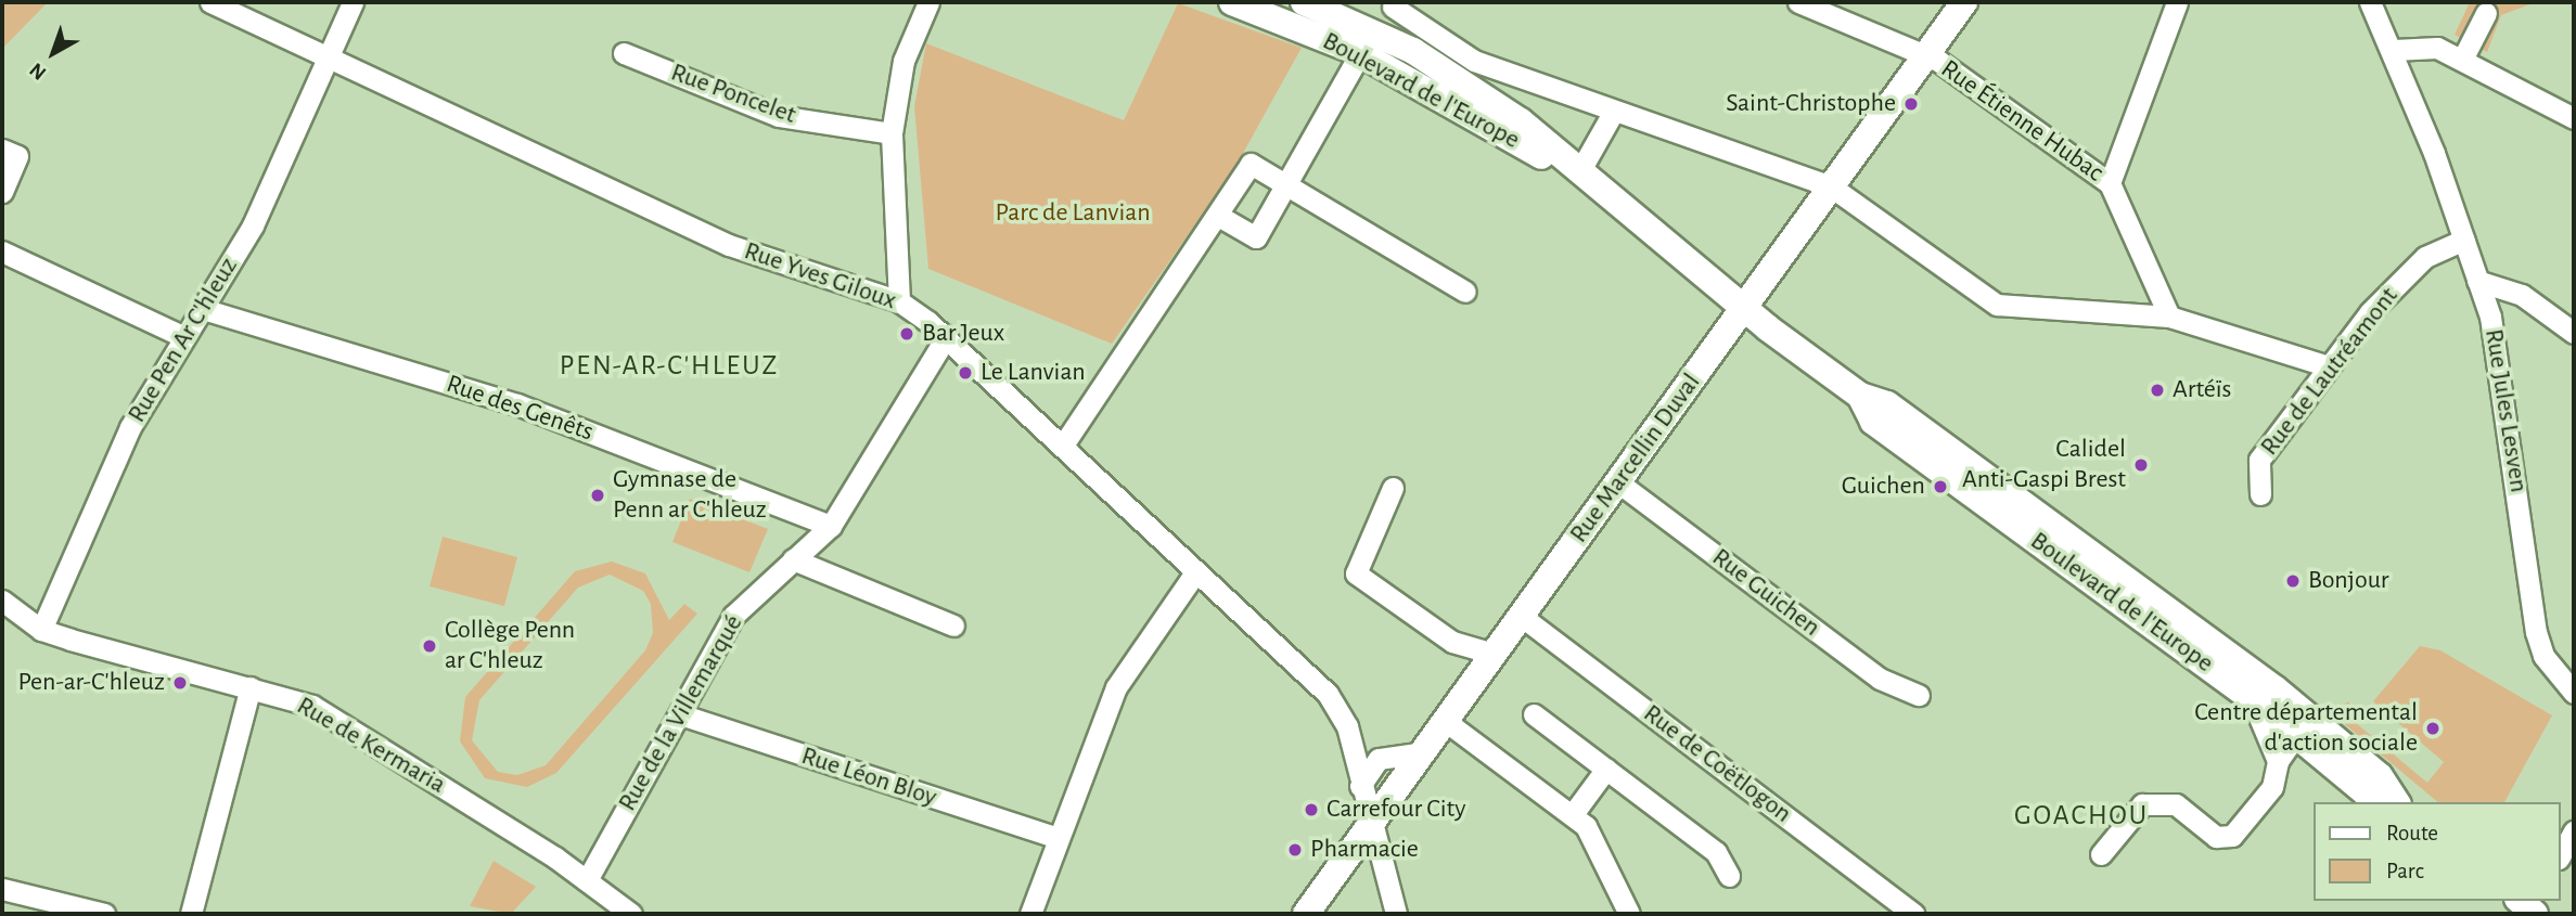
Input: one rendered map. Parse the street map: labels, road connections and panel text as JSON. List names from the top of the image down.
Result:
{
  "streets": {
    "main road": ["Boulevard de l'Europe", "Rue Marcellin Duval"],
    "street": [
      "Rue Poncelet",
      "Rue Étienne Hubac",
      "Rue Yves Giloux",
      "Rue Pen Ar C'hleuz",
      "Rue de Lautréamont",
      "Rue des Genêts",
      "Rue Jules Lesven",
      "Rue Guichen",
      "Rue de la Villemarqué",
      "Rue de Kermaria",
      "Rue de Coëtlogon",
      "Rue Léon Bloy"
    ]
  },
  "crossings": [
    ["Boulevard de l'Europe", "Rue Marcellin Duval"],
    ["Rue Étienne Hubac", "Rue Marcellin Duval"],
    ["Rue Yves Giloux", "Rue Pen Ar C'hleuz"],
    ["Rue Yves Giloux", "Rue Marcellin Duval"],
    ["Rue Yves Giloux", "Rue de la Villemarqué"],
    ["Rue Pen Ar C'hleuz", "Rue des Genêts"],
    ["Rue Pen Ar C'hleuz", "Rue de Kermaria"],
    ["Rue de Lautréamont", "Rue Jules Lesven"],
    ["Rue des Genêts", "Rue de la Villemarqué"],
    ["Rue Marcellin Duval", "Rue Guichen"],
    ["Rue Marcellin Duval", "Rue de Coëtlogon"],
    ["Rue de la Villemarqué", "Rue de Kermaria"],
    ["Rue de la Villemarqué", "Rue Léon Bloy"]
  ],
  "districts": ["PEN-AR-C'HLEUZ", "GOACHOU"],
  "parks": ["Parc de Lanvian"],
  "places": [
    "Saint-Christophe",
    "Bar Jeux",
    "Le Lanvian",
    "Artéïs",
    "Calidel Anti-Gaspi Brest",
    "Guichen",
    "Gymnase de Penn ar C'hleuz",
    "Bonjour",
    "Collège Penn ar C'hleuz",
    "Pen-ar-C'hleuz",
    "Centre départemental d'action sociale",
    "Carrefour City",
    "Pharmacie"
  ],
  "legend": ["Route", "Parc"],
  "north": "bottom left"
}
